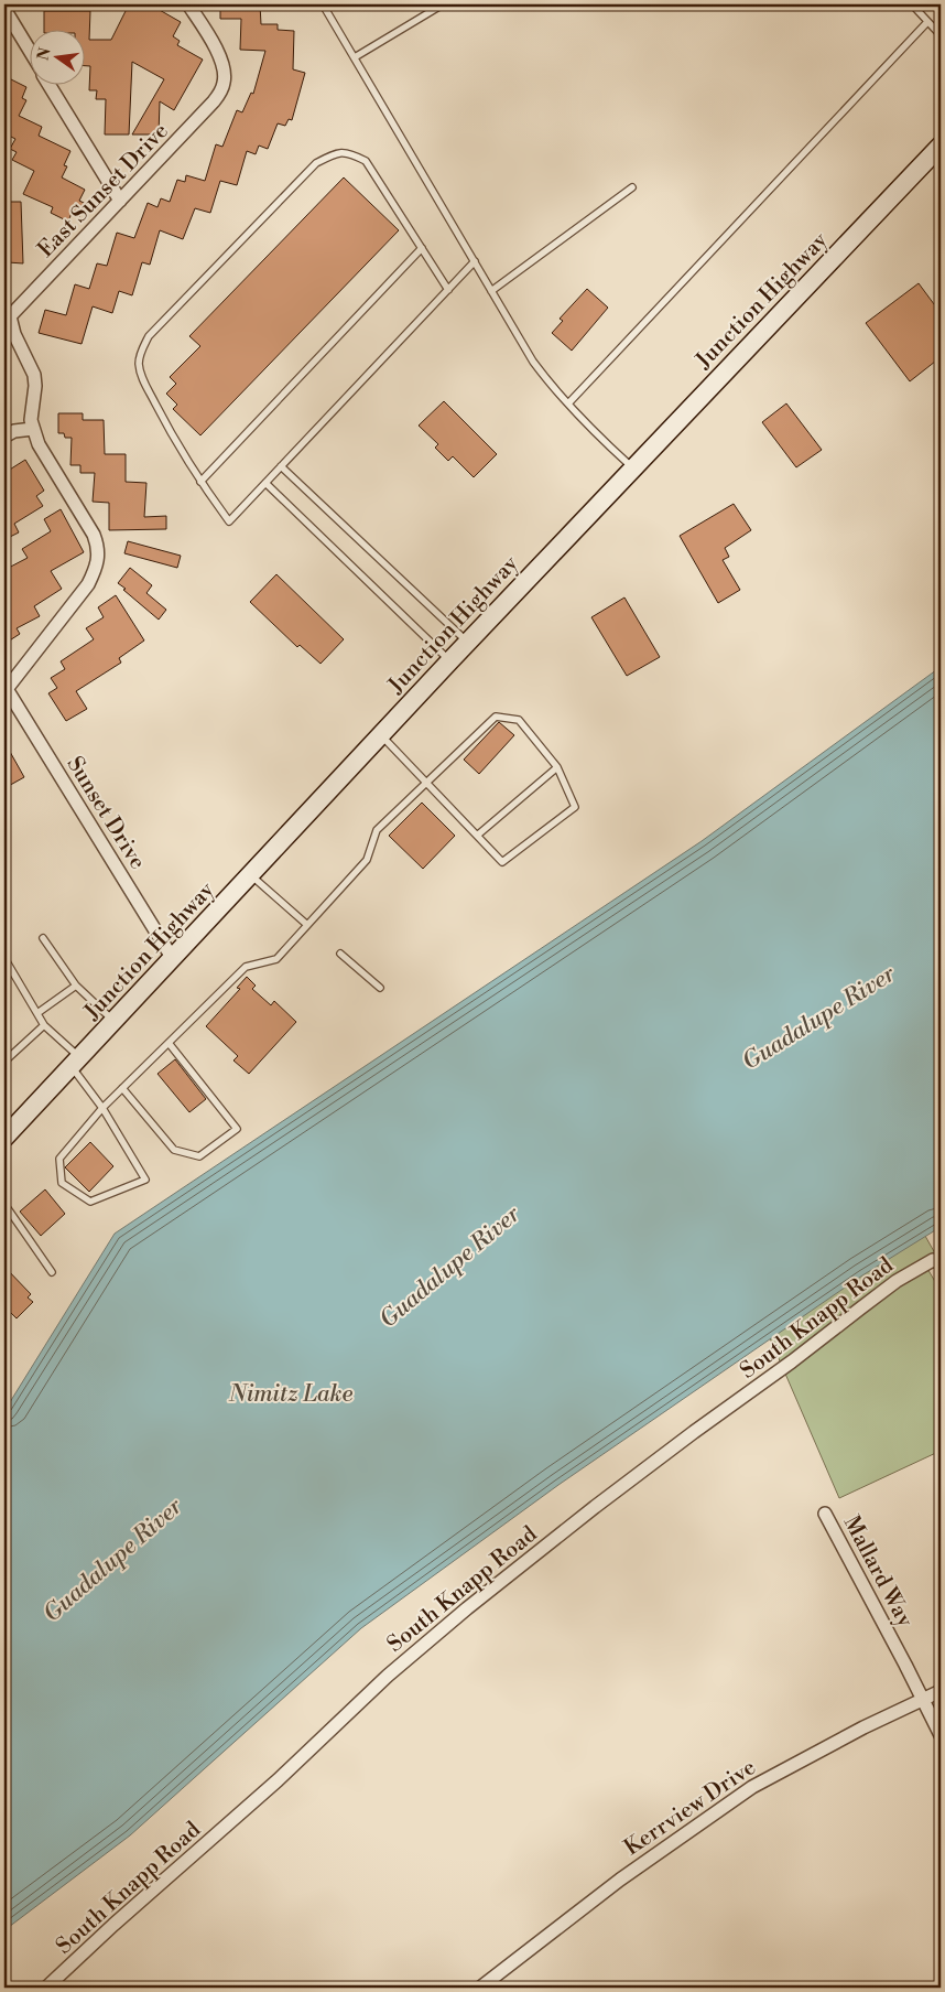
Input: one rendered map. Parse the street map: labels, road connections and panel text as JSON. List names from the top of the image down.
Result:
{
  "streets": {
    "main road": ["Junction Highway"],
    "street": [
      "East Sunset Drive",
      "Sunset Drive",
      "South Knapp Road",
      "Mallard Way",
      "Kerrview Drive"
    ]
  },
  "crossings": [
    ["Junction Highway", "Sunset Drive"],
    ["Mallard Way", "Kerrview Drive"]
  ],
  "water": ["Guadalupe River", "Nimitz Lake"],
  "north": "left"
}
